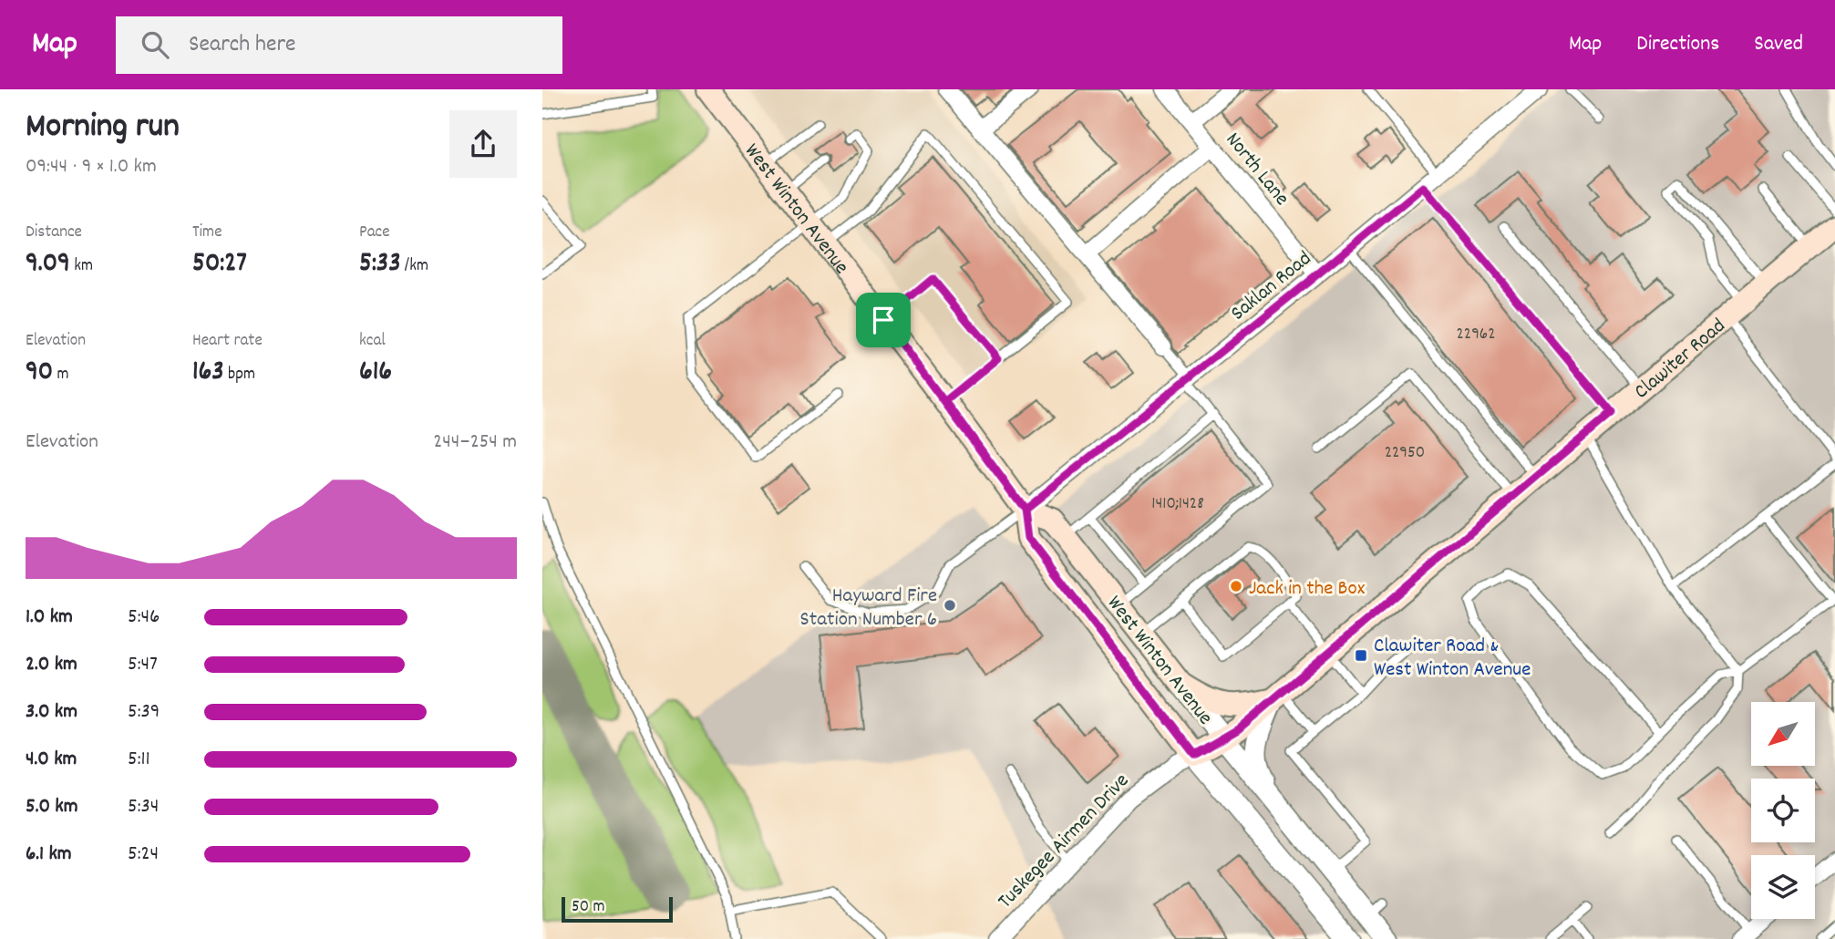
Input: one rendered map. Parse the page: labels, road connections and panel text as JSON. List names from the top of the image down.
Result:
{
  "streets": {
    "main road": ["West Winton Avenue", "Clawiter Road"],
    "street": ["North Lane", "Saklan Road", "Tuskegee Airmen Drive"]
  },
  "crossings": [
    ["North Lane", "Saklan Road"],
    ["West Winton Avenue", "Saklan Road"],
    ["West Winton Avenue", "Clawiter Road"],
    ["West Winton Avenue", "Tuskegee Airmen Drive"],
    ["Clawiter Road", "Tuskegee Airmen Drive"]
  ],
  "places": {
    "other": ["Jack in the Box", "Hayward Fire Station Number 6"],
    "transit": ["Clawiter Road & West Winton Avenue"]
  },
  "house_numbers": ["22962", "22950", "1410;1428"],
  "scale_bar": "50 m",
  "north": "bottom left",
  "page": {
    "header": "Map",
    "search": "Search here",
    "nav": ["Map", "Directions", "Saved"],
    "heading": ["Morning run", "09:44 · 9 × 1.0 km"],
    "stats": [
      ["Distance", "9.09 km"],
      ["Time", "50:27"],
      ["Pace", "5:33 /km"],
      ["Elevation", "90 m"],
      ["Heart rate", "163 bpm"],
      ["kcal", "616"]
    ],
    "chart": ["Elevation", "244–254 m"],
    "list": [
      {
        "name": "1.0 km",
        "note": "5:46"
      },
      {
        "name": "2.0 km",
        "note": "5:47"
      },
      {
        "name": "3.0 km",
        "note": "5:39"
      },
      {
        "name": "4.0 km",
        "note": "5:11"
      },
      {
        "name": "5.0 km",
        "note": "5:34"
      },
      {
        "name": "6.1 km",
        "note": "5:24"
      }
    ],
    "scale": "50 m"
  }
}
